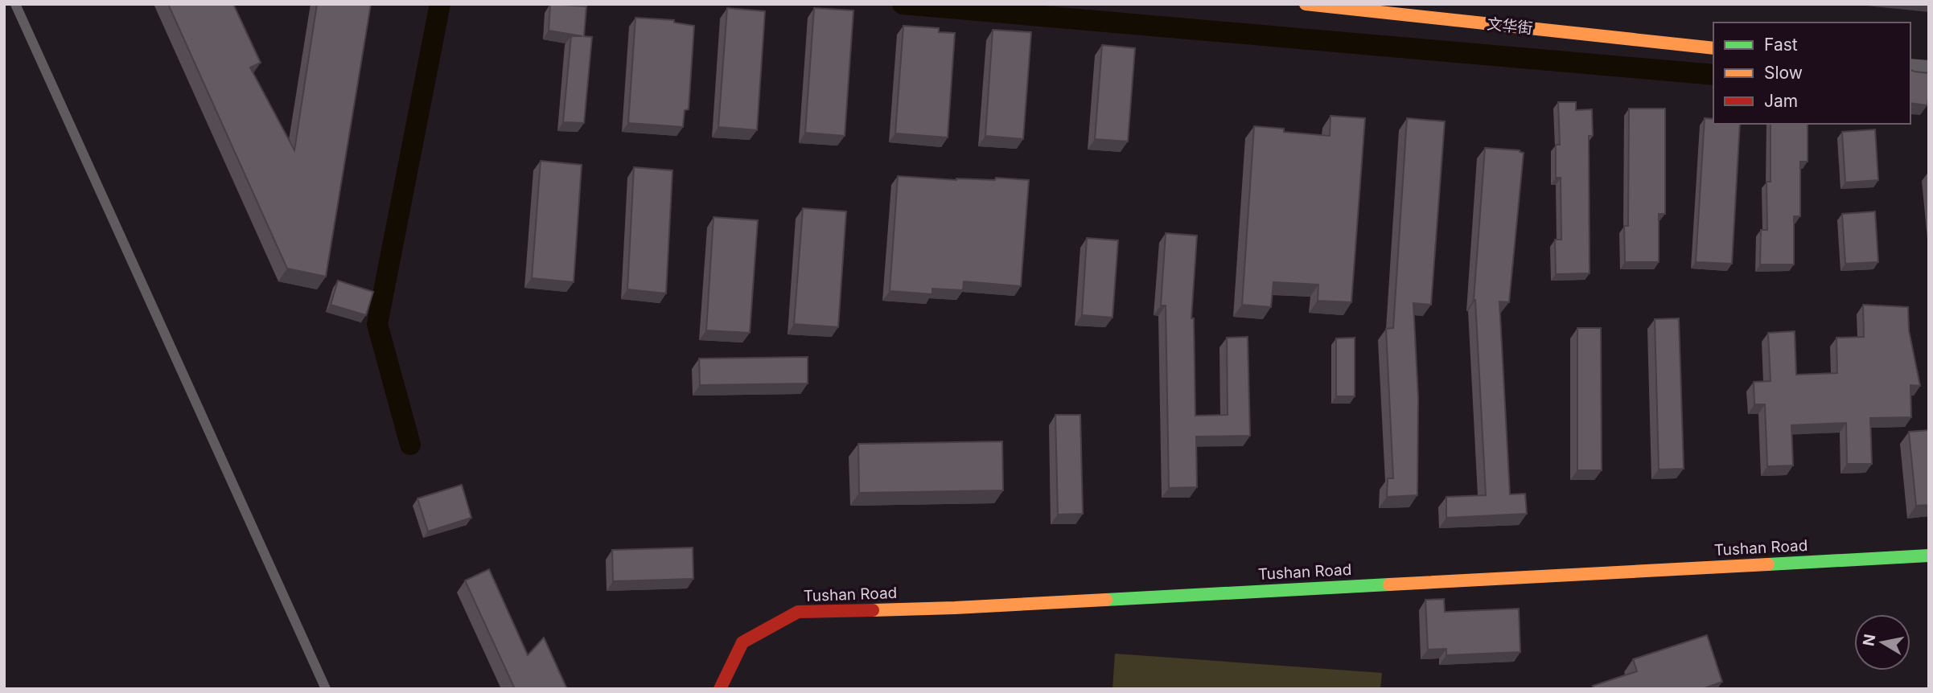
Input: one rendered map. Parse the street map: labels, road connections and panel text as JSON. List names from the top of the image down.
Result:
{
  "streets": {
    "street": ["文华街", "Tushan Road"]
  },
  "legend": ["Fast", "Slow", "Jam"],
  "north": "left"
}
